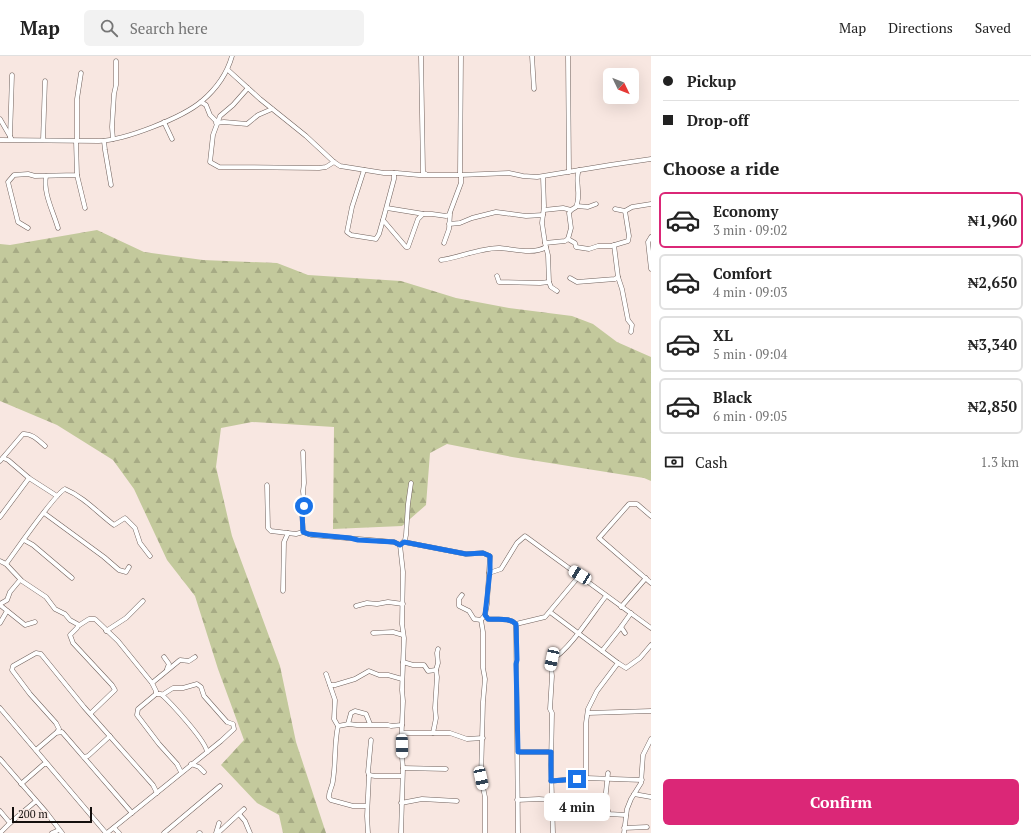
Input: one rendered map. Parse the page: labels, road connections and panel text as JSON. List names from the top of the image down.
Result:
{
  "scale_bar": "200 m",
  "north": "bottom right",
  "page": {
    "header": "Map",
    "search": "Search here",
    "nav": ["Map", "Directions", "Saved"],
    "banner": ["Pickup", "Drop-off"],
    "heading": "Choose a ride",
    "list": [
      {
        "name": "Economy",
        "note": "3 min · 09:02",
        "value": "₦1,960"
      },
      {
        "name": "Comfort",
        "note": "4 min · 09:03",
        "value": "₦2,650"
      },
      {
        "name": "XL",
        "note": "5 min · 09:04",
        "value": "₦3,340"
      },
      {
        "name": "Black",
        "note": "6 min · 09:05",
        "value": "₦2,850"
      }
    ],
    "pay": ["Cash", "1.3 km"],
    "buttons": "Confirm",
    "bubble": "4 min",
    "scale": "200 m"
  }
}
